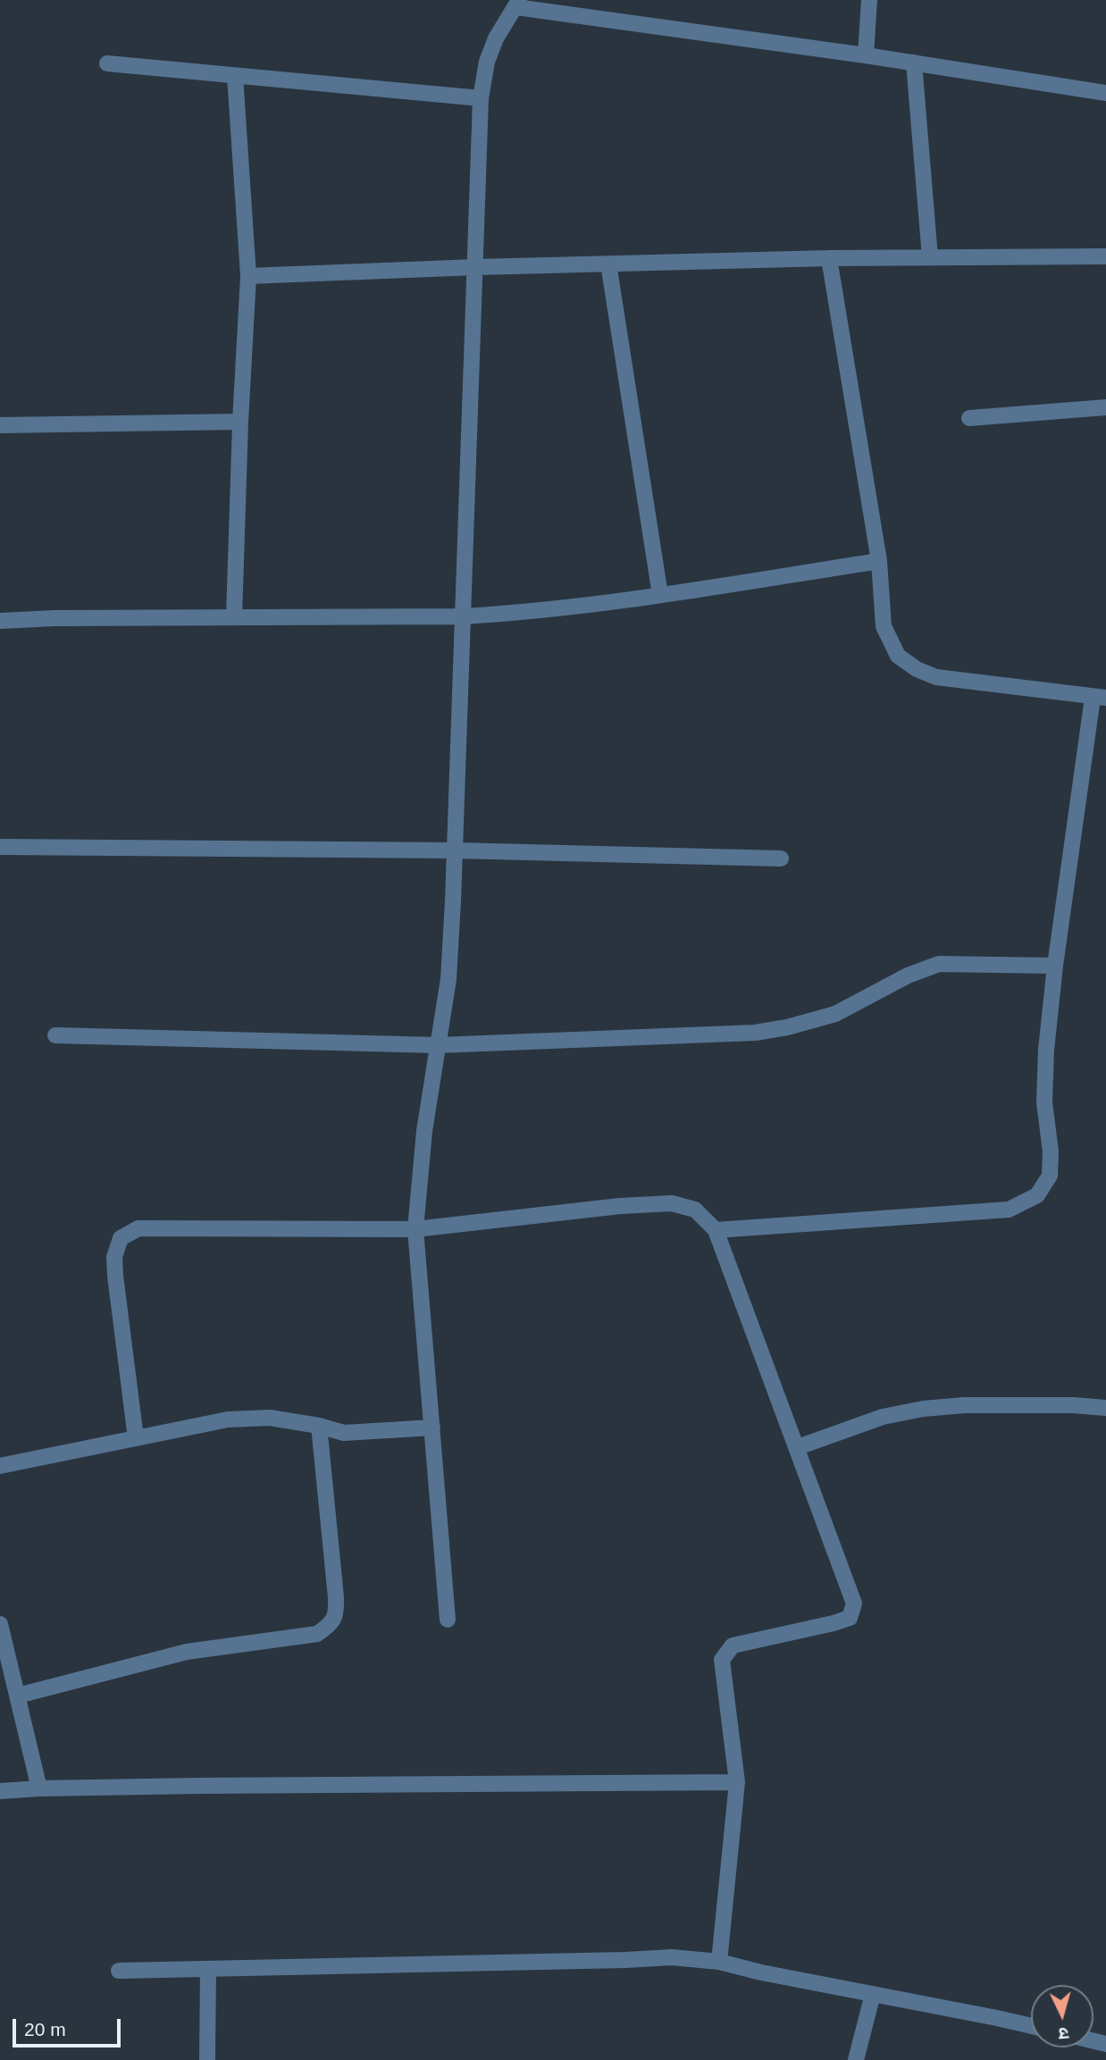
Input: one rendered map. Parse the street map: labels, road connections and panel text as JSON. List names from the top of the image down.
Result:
{
  "scale_bar": "20 m",
  "north": "bottom"
}
